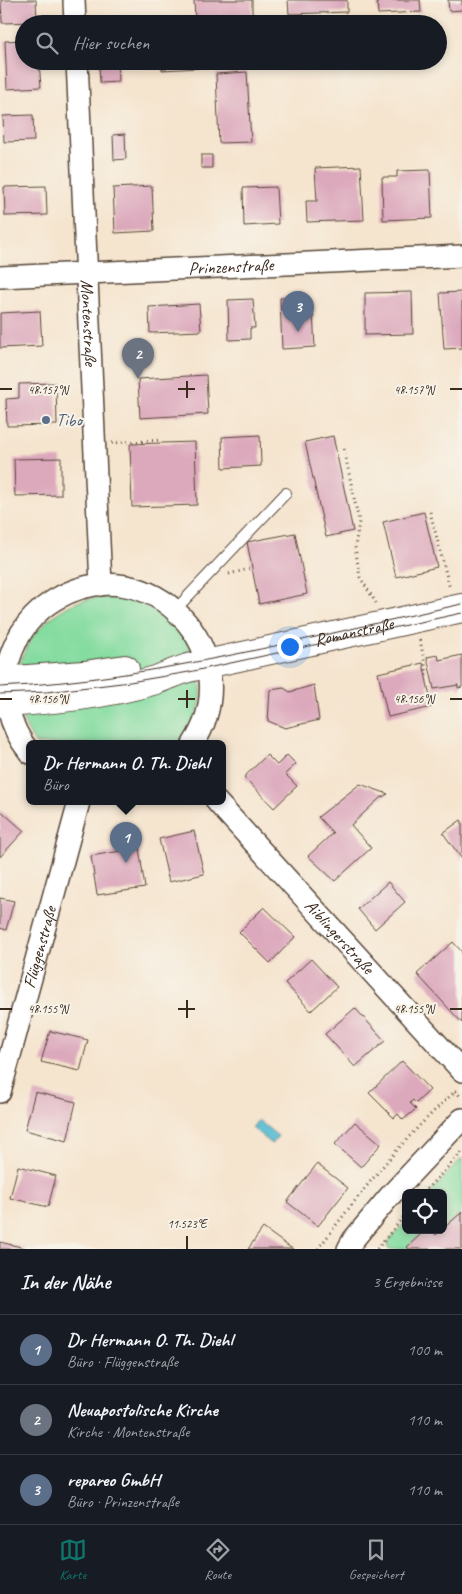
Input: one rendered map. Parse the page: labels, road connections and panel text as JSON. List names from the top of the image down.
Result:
{
  "streets": {
    "main road": ["Romanstraße"],
    "street": [
      "Prinzenstraße",
      "Montenstraße",
      "Aiblingerstraße",
      "Flüggenstraße"
    ]
  },
  "crossings": [
    ["Prinzenstraße", "Montenstraße"]
  ],
  "places": ["Tibo"],
  "page": {
    "search": "Hier suchen",
    "pins": ["3", "2", "1"],
    "popup": ["Dr Hermann O. Th. Diehl", "Büro"],
    "heading": ["In der Nähe", "3 Ergebnisse"],
    "list": [
      {
        "mark": "1",
        "name": "Dr Hermann O. Th. Diehl",
        "note": "Büro · Flüggenstraße",
        "value": "100 m"
      },
      {
        "mark": "2",
        "name": "Neuapostolische Kirche",
        "note": "Kirche · Montenstraße",
        "value": "110 m"
      },
      {
        "mark": "3",
        "name": "repareo GmbH",
        "note": "Büro · Prinzenstraße",
        "value": "110 m"
      }
    ],
    "nav": ["Karte", "Route", "Gespeichert"]
  },
  "coordinates": [
    "48.157°N",
    "48.156°N",
    "48.155°N",
    "11.523°E"
  ]
}
